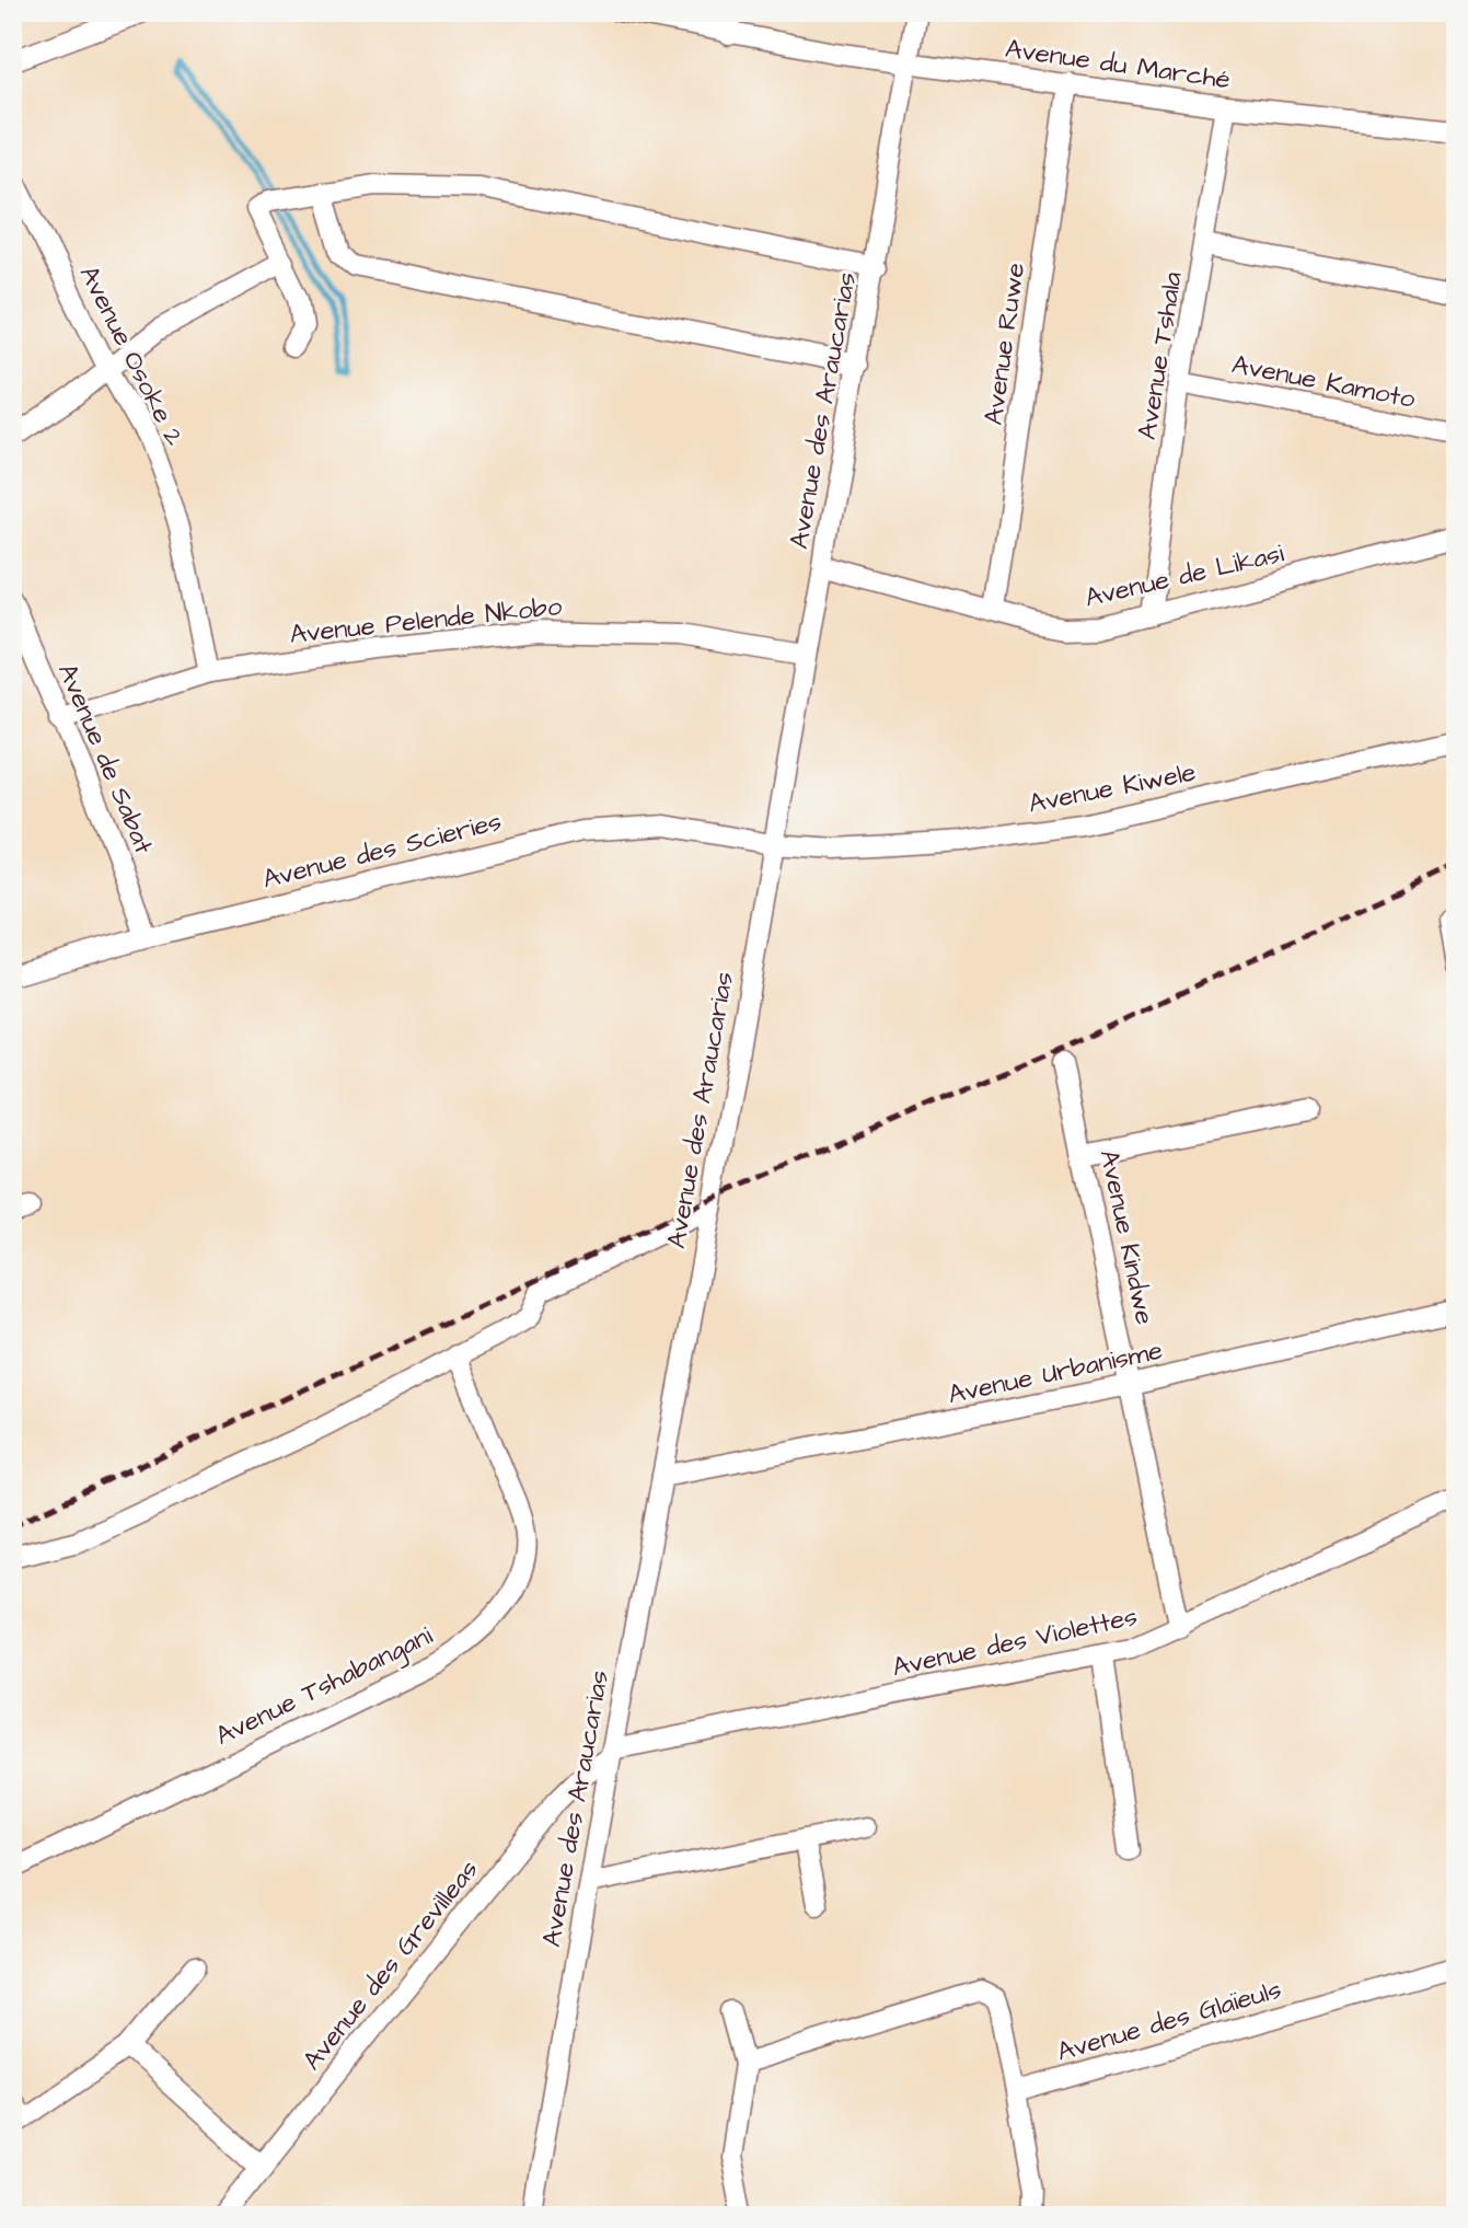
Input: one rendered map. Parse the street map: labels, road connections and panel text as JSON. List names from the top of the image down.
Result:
{
  "streets": {
    "street": [
      "Avenue du Marché",
      "Avenue Ruwe",
      "Avenue Osoke 2",
      "Avenue Tshala",
      "Avenue Kamoto",
      "Avenue des Araucarias",
      "Avenue de Likasi",
      "Avenue Pelende Nkobo",
      "Avenue de Sabat",
      "Avenue Kiwele",
      "Avenue des Scieries",
      "Avenue Kindwe",
      "Avenue Urbanisme",
      "Avenue des Violettes",
      "Avenue Tshabangani",
      "Avenue des Grevilleas",
      "Avenue des Glaïeuls"
    ]
  },
  "crossings": [
    ["Avenue du Marché", "Avenue Ruwe"],
    ["Avenue du Marché", "Avenue Tshala"],
    ["Avenue du Marché", "Avenue des Araucarias"],
    ["Avenue Ruwe", "Avenue de Likasi"],
    ["Avenue Osoke 2", "Avenue Pelende Nkobo"],
    ["Avenue Tshala", "Avenue Kamoto"],
    ["Avenue Tshala", "Avenue de Likasi"],
    ["Avenue des Araucarias", "Avenue de Likasi"],
    ["Avenue des Araucarias", "Avenue Pelende Nkobo"],
    ["Avenue des Araucarias", "Avenue Kiwele"],
    ["Avenue des Araucarias", "Avenue des Scieries"],
    ["Avenue des Araucarias", "Avenue Urbanisme"],
    ["Avenue des Araucarias", "Avenue des Violettes"],
    ["Avenue des Araucarias", "Avenue des Grevilleas"],
    ["Avenue Pelende Nkobo", "Avenue de Sabat"],
    ["Avenue de Sabat", "Avenue des Scieries"],
    ["Avenue Kiwele", "Avenue des Scieries"],
    ["Avenue Kindwe", "Avenue Urbanisme"],
    ["Avenue Kindwe", "Avenue des Violettes"],
    ["Avenue des Violettes", "Avenue des Grevilleas"]
  ]
}
